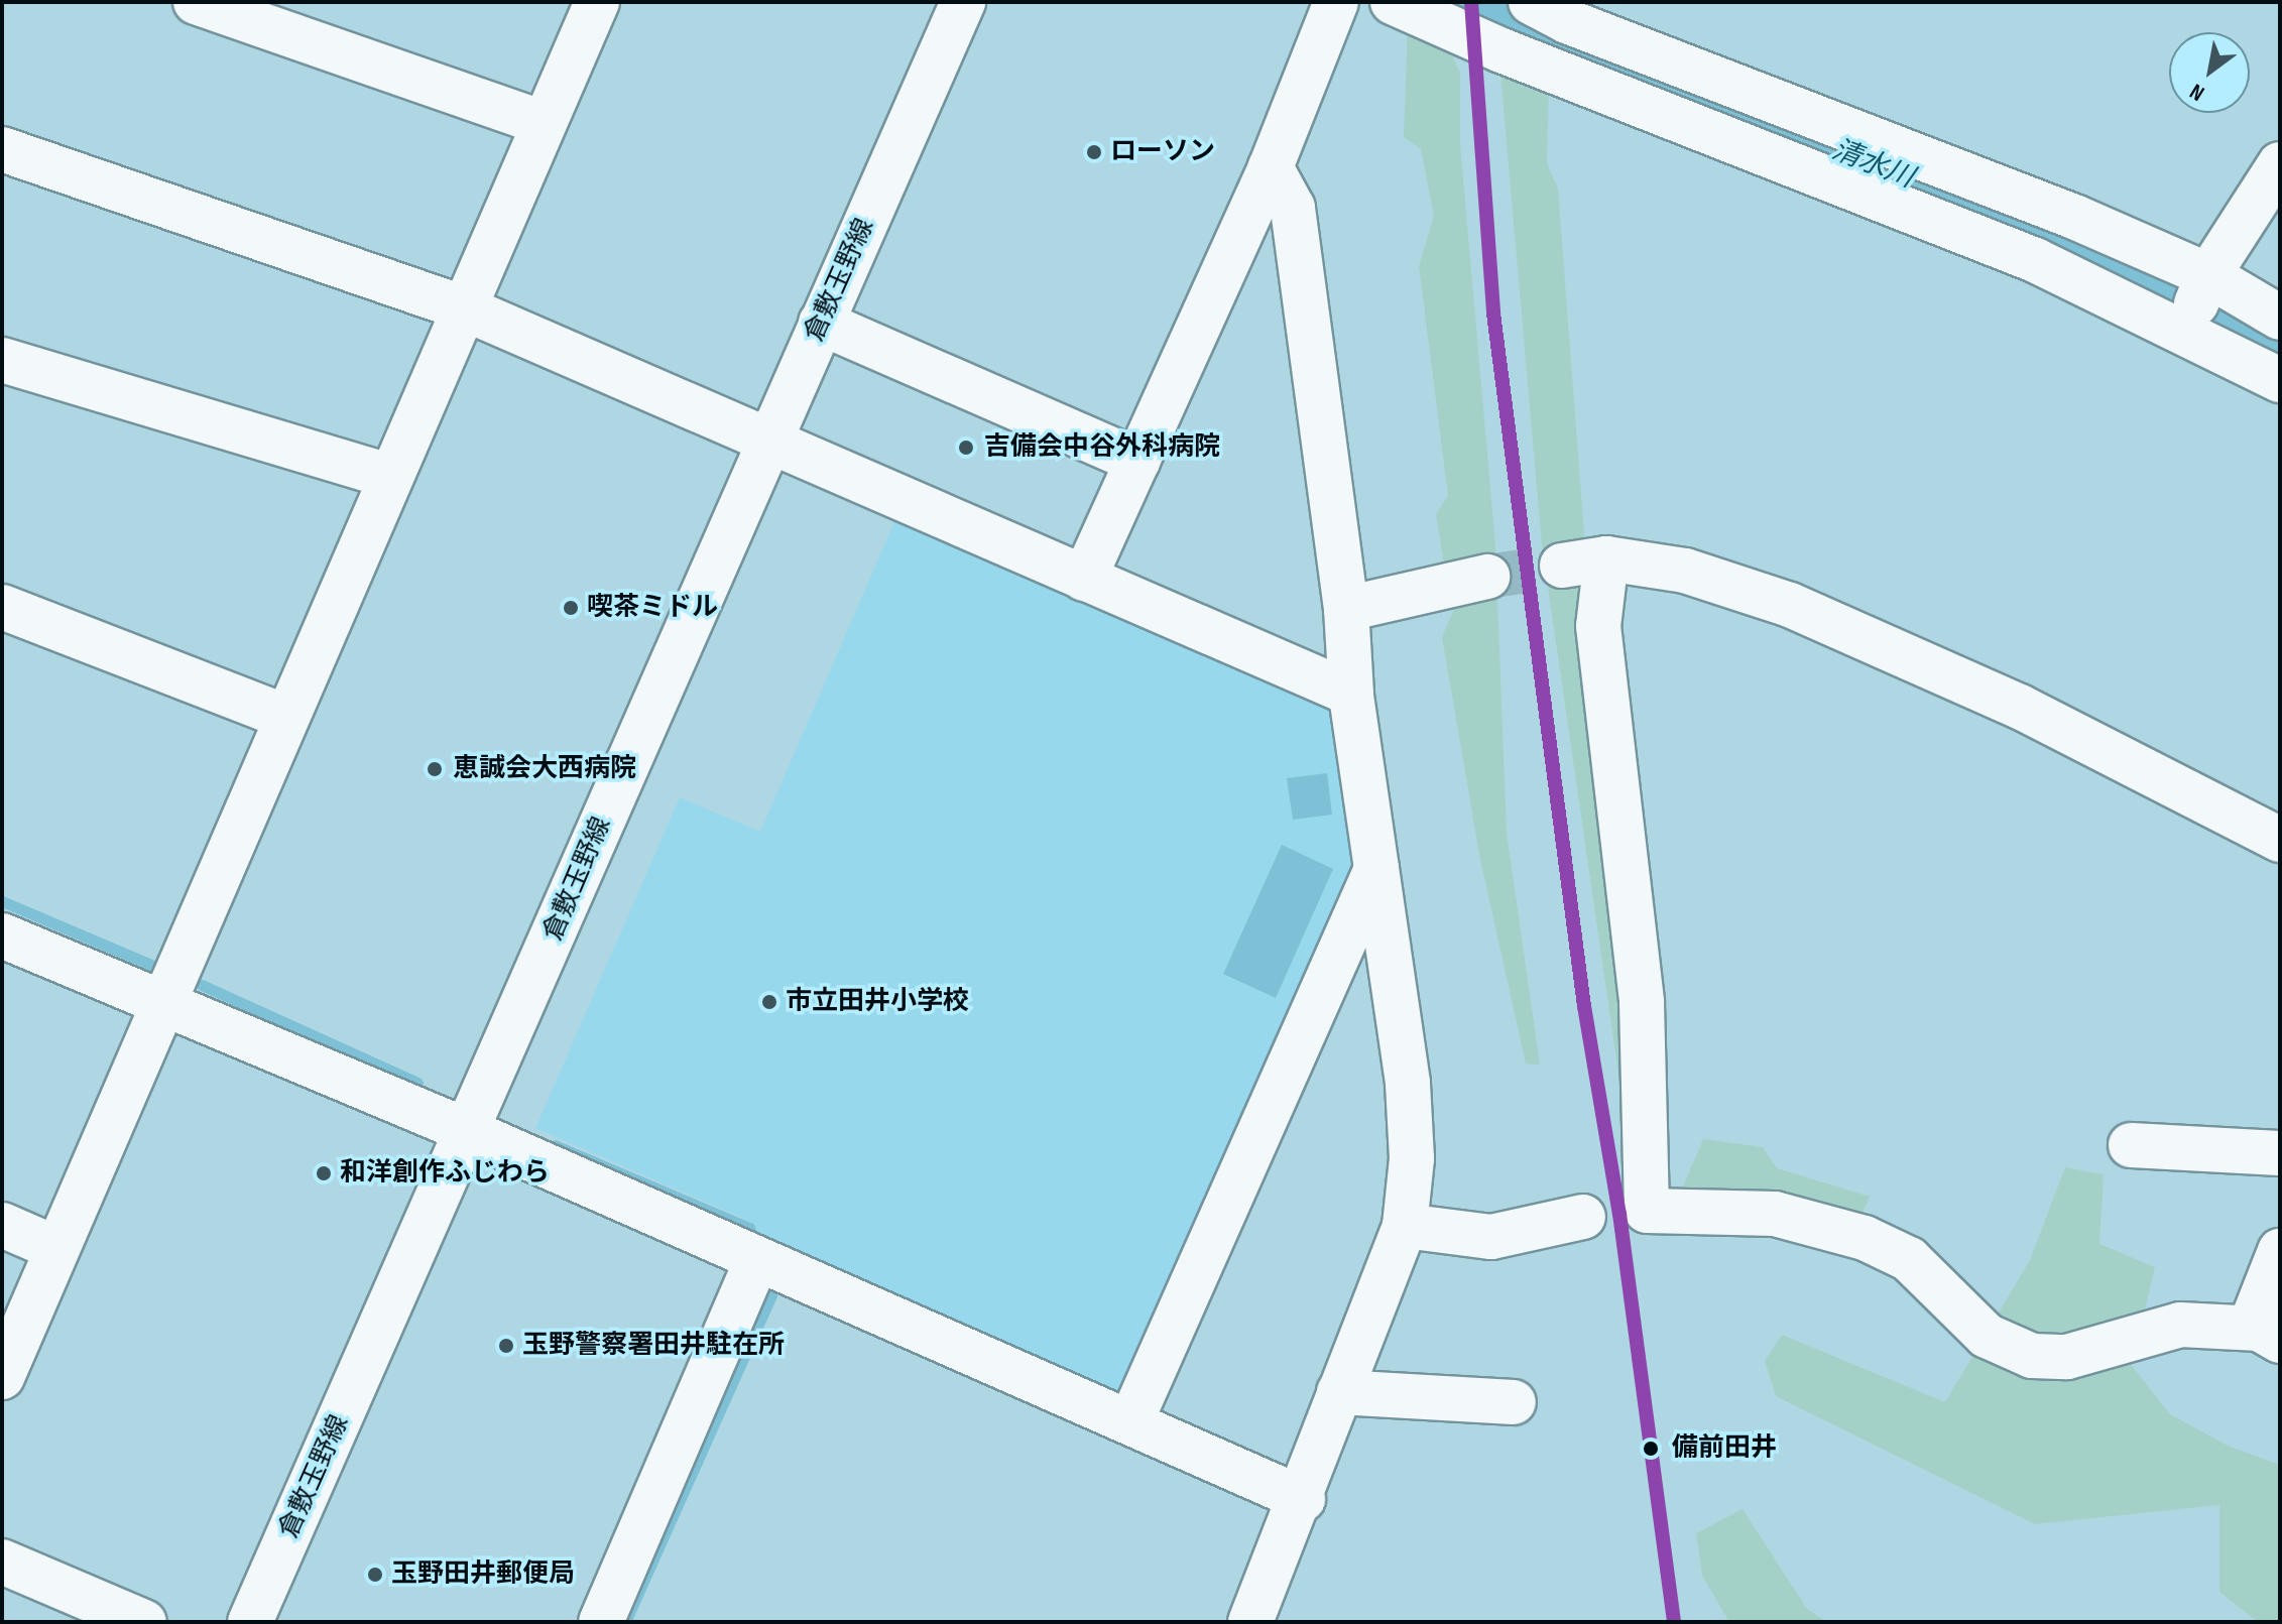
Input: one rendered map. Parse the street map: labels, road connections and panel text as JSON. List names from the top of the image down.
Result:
{
  "streets": {
    "street": ["倉敷玉野線"]
  },
  "water": ["清水川"],
  "places": [
    "ローソン",
    "吉備会中谷外科病院",
    "喫茶ミドル",
    "恵誠会大西病院",
    "市立田井小学校",
    "和洋創作ふじわら",
    "玉野警察署田井駐在所",
    "備前田井",
    "玉野田井郵便局"
  ],
  "north": "bottom left"
}
